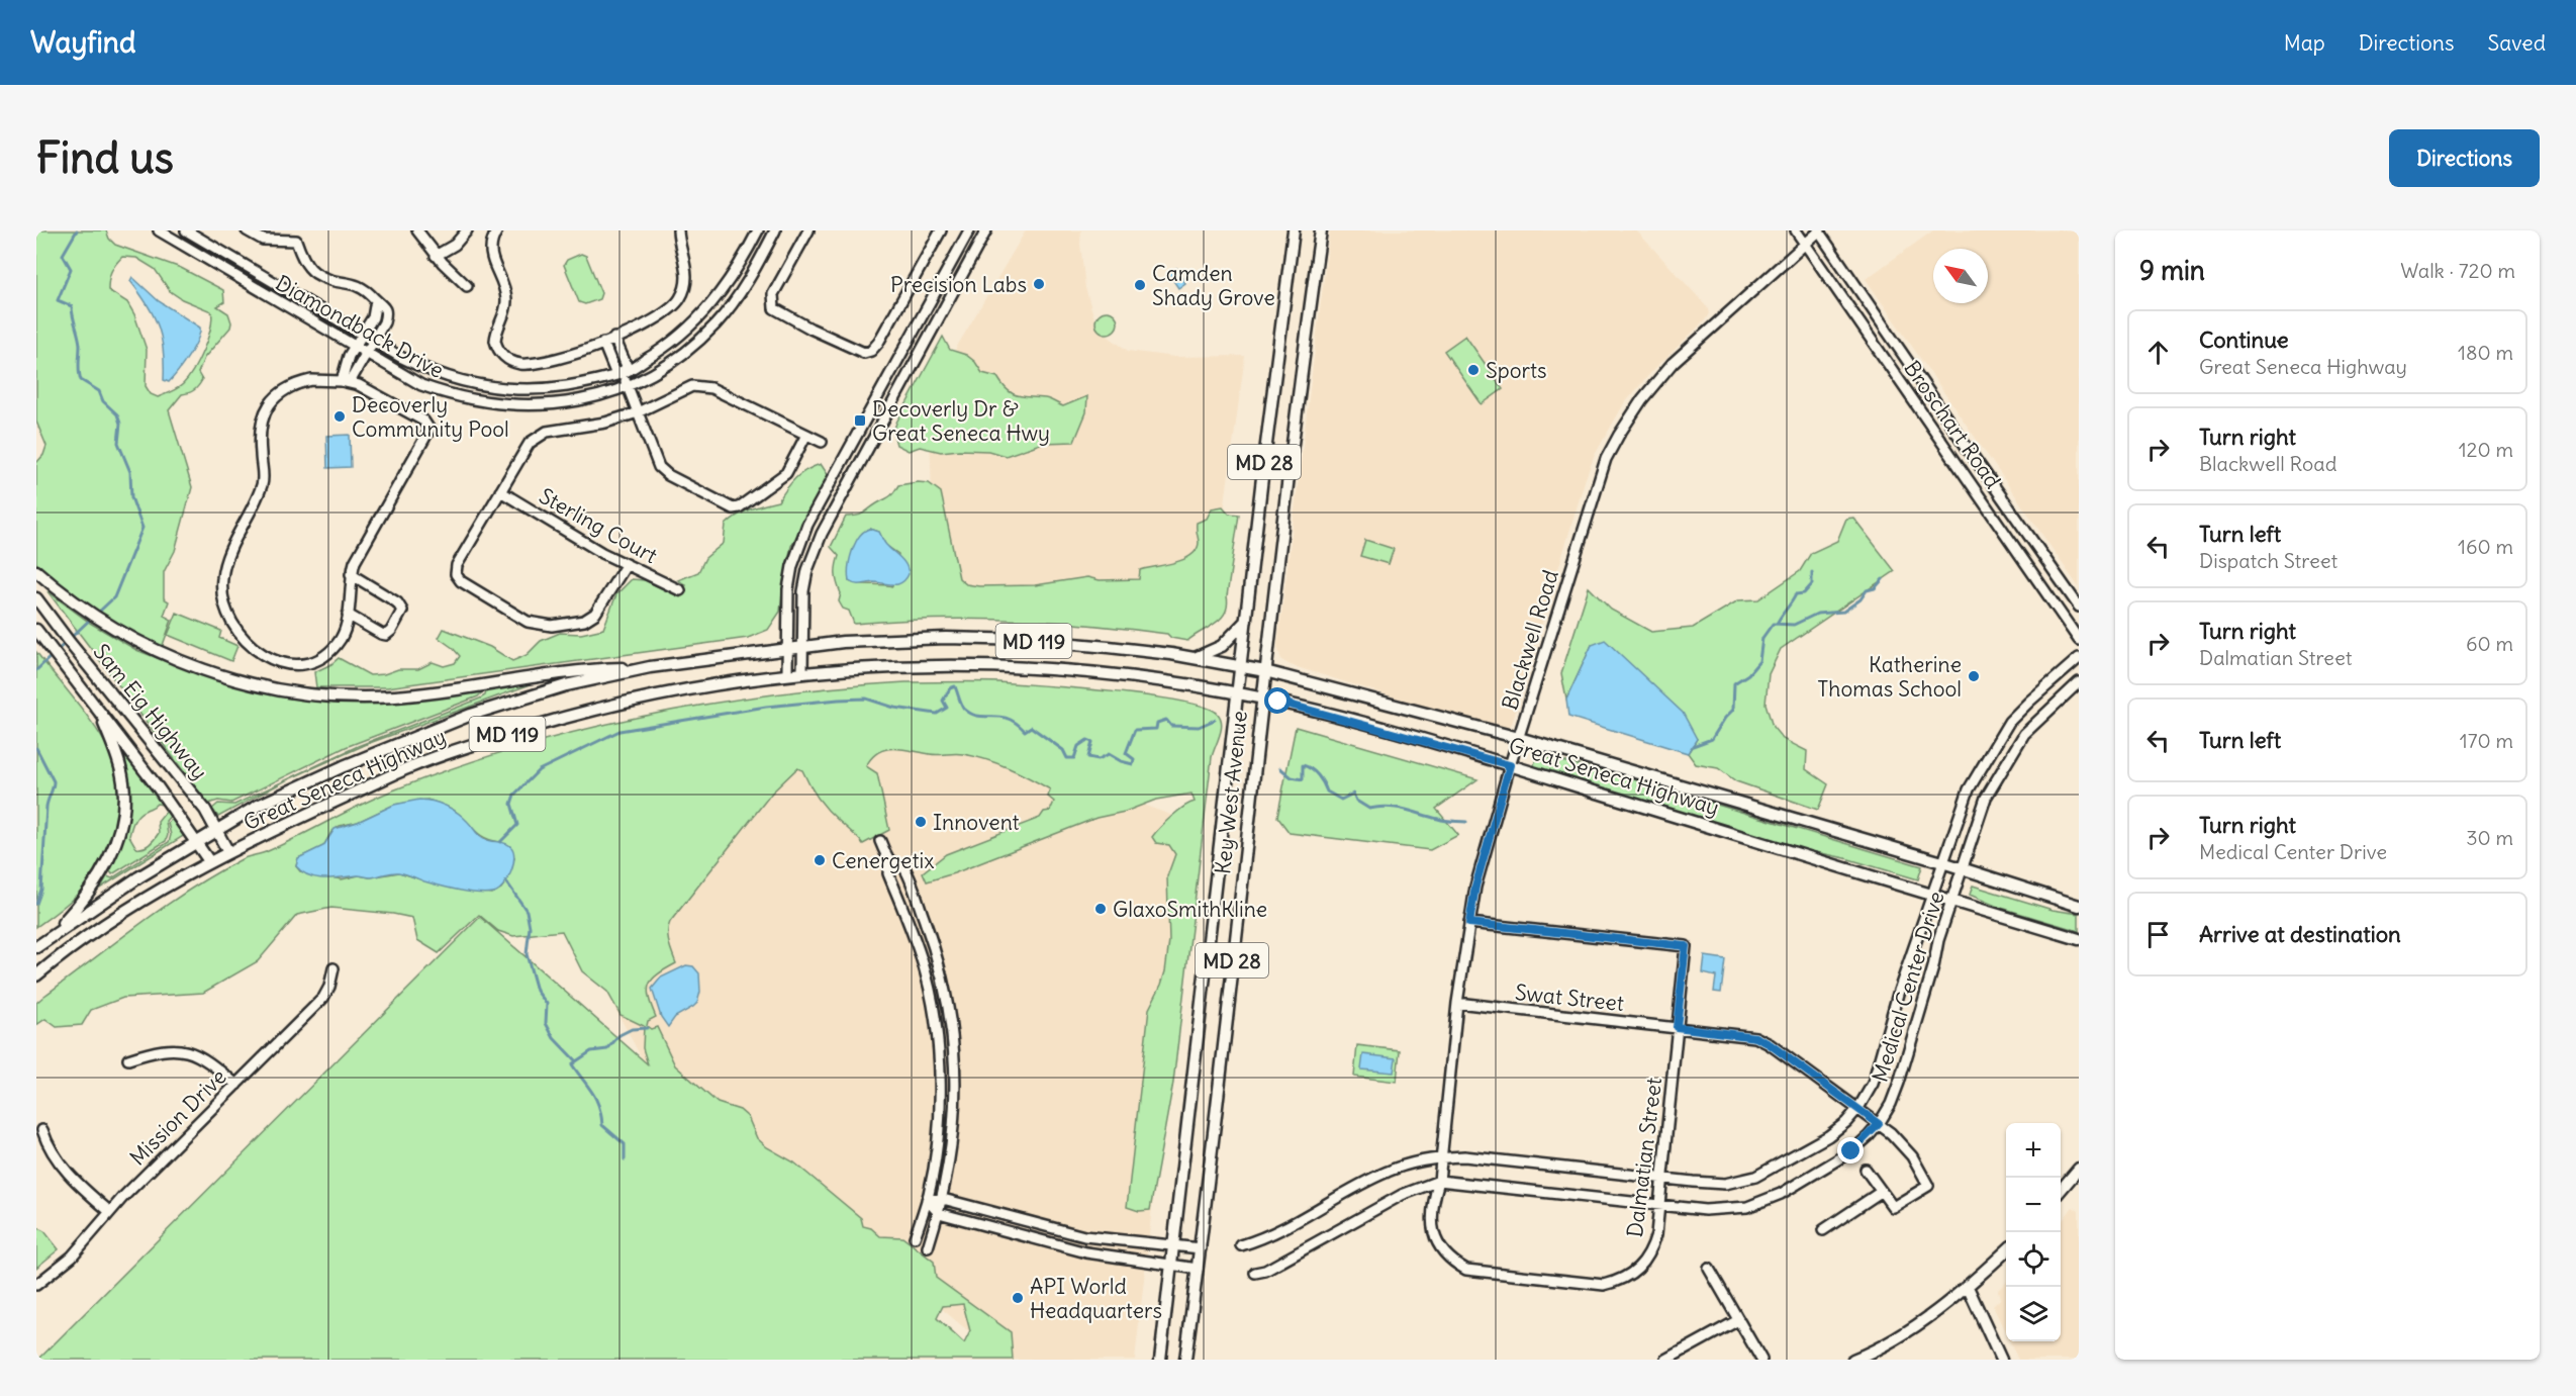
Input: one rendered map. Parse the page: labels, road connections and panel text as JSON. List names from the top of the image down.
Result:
{
  "streets": {
    "main road": [
      "MD 28",
      "MD 119",
      "Sam Eig Highway",
      "Great Seneca Highway",
      "Key West Avenue"
    ],
    "street": [
      "Diamondback Drive",
      "Broschart Road",
      "Sterling Court",
      "Blackwell Road",
      "Medical Center Drive",
      "Swat Street",
      "Mission Drive",
      "Dalmatian Street"
    ]
  },
  "crossings": [
    ["Broschart Road", "Blackwell Road"],
    ["Blackwell Road", "Great Seneca Highway"],
    ["Blackwell Road", "Medical Center Drive"],
    ["Blackwell Road", "Swat Street"],
    ["Blackwell Road", "Dalmatian Street"],
    ["Sam Eig Highway", "Great Seneca Highway"],
    ["Great Seneca Highway", "Key West Avenue"],
    ["Great Seneca Highway", "Medical Center Drive"],
    ["Medical Center Drive", "Swat Street"],
    ["Medical Center Drive", "Dalmatian Street"],
    ["Swat Street", "Dalmatian Street"]
  ],
  "places": {
    "other": [
      "Precision Labs",
      "Camden Shady Grove",
      "Sports",
      "Decoverly Community Pool",
      "Katherine Thomas School",
      "Innovent",
      "Cenergetix",
      "GlaxoSmithKline",
      "API World Headquarters"
    ],
    "transit": ["Decoverly Dr & Great Seneca Hwy"]
  },
  "north": "top left",
  "page": {
    "header": "Wayfind",
    "nav": ["Map", "Directions", "Saved"],
    "buttons": "Directions",
    "title": "Find us",
    "heading": ["9 min", "Walk · 720 m"],
    "list": [
      ["Continue", "Great Seneca Highway", "180 m"],
      ["Turn right", "Blackwell Road", "120 m"],
      ["Turn left", "Dispatch Street", "160 m"],
      ["Turn right", "Dalmatian Street", "60 m"],
      ["Turn left", "170 m"],
      ["Turn right", "Medical Center Drive", "30 m"],
      "Arrive at destination"
    ],
    "map_buttons": ["+", "−"]
  }
}
